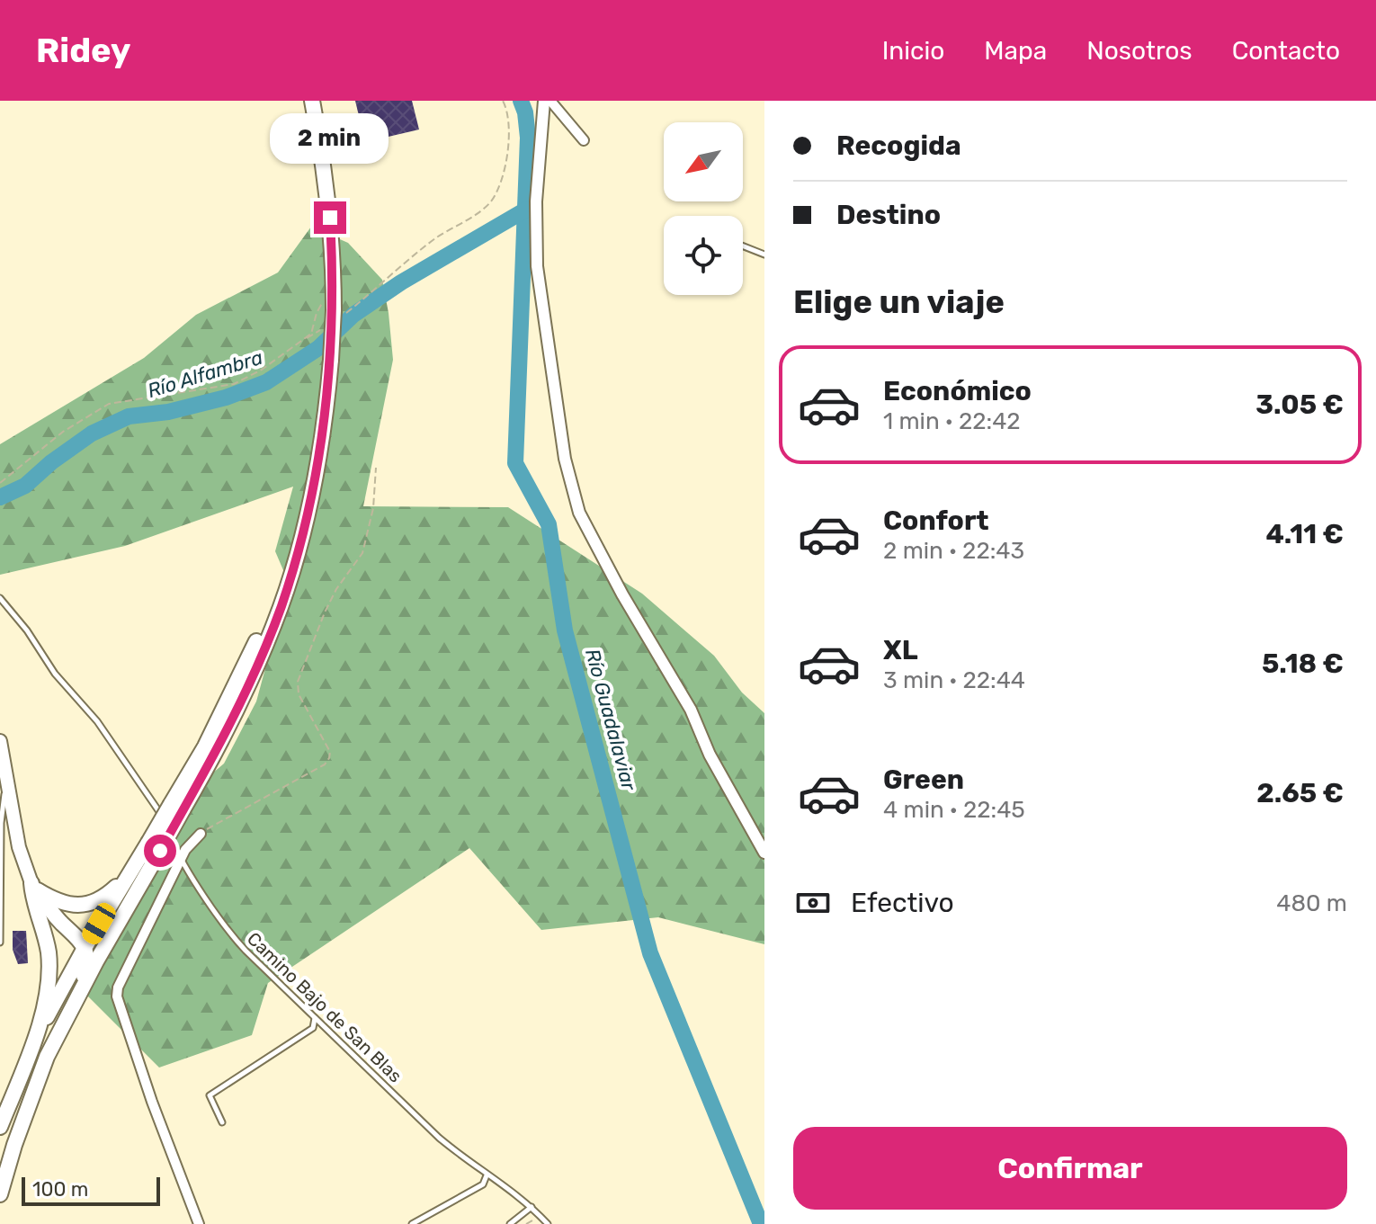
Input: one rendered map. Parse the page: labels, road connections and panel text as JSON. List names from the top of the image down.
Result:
{
  "streets": {
    "lane": ["Camino Bajo de San Blas"]
  },
  "water": ["Río Alfambra", "Río Guadalaviar"],
  "scale_bar": "100 m",
  "north": "bottom left",
  "page": {
    "header": "Ridey",
    "nav": [
      "Inicio",
      "Mapa",
      "Nosotros",
      "Contacto"
    ],
    "banner": ["Recogida", "Destino"],
    "bubble": "2 min",
    "heading": "Elige un viaje",
    "list": [
      {
        "name": "Económico",
        "note": "1 min · 22:42",
        "value": "3.05 €"
      },
      {
        "name": "Confort",
        "note": "2 min · 22:43",
        "value": "4.11 €"
      },
      {
        "name": "XL",
        "note": "3 min · 22:44",
        "value": "5.18 €"
      },
      {
        "name": "Green",
        "note": "4 min · 22:45",
        "value": "2.65 €"
      }
    ],
    "pay": ["Efectivo", "480 m"],
    "buttons": "Confirmar",
    "scale": "100 m"
  }
}
